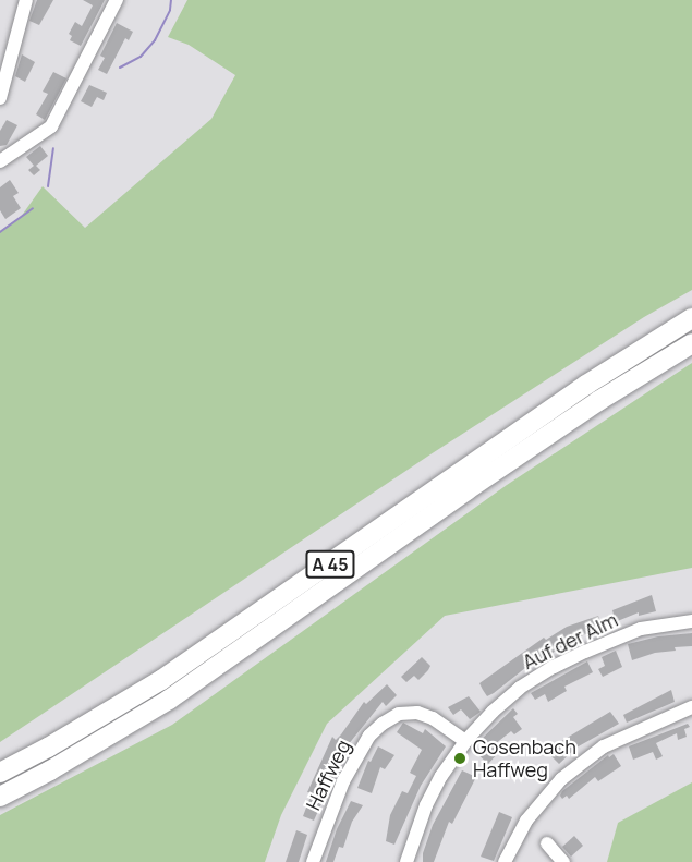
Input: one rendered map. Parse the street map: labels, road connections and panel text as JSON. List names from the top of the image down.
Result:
{
  "streets": {
    "highway": ["A 45"],
    "street": ["Auf der Alm", "Haffweg"]
  },
  "crossings": [
    ["Auf der Alm", "Haffweg"]
  ],
  "places": ["Gosenbach Haffweg"]
}
